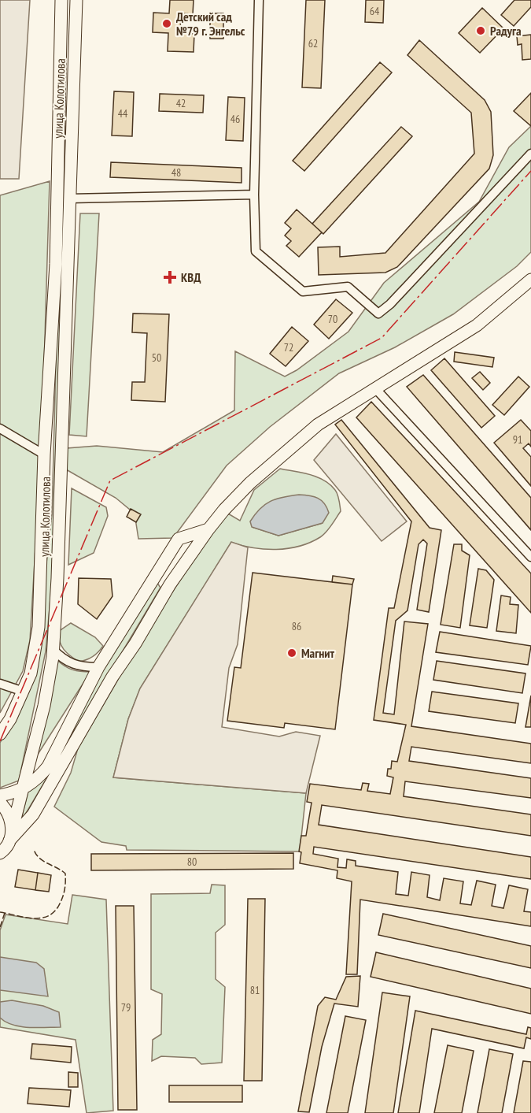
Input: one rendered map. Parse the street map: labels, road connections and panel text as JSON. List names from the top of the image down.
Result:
{
  "streets": {
    "main road": ["улица Колотилова"]
  },
  "places": {
    "other": ["Детский сад №79 г. Энгельс", "Радуга", "Магнит"],
    "health": ["КВД"]
  },
  "house_numbers": [
    "64",
    "62",
    "42",
    "44",
    "46",
    "48",
    "70",
    "72",
    "50",
    "91",
    "86",
    "80",
    "81",
    "79"
  ]
}
